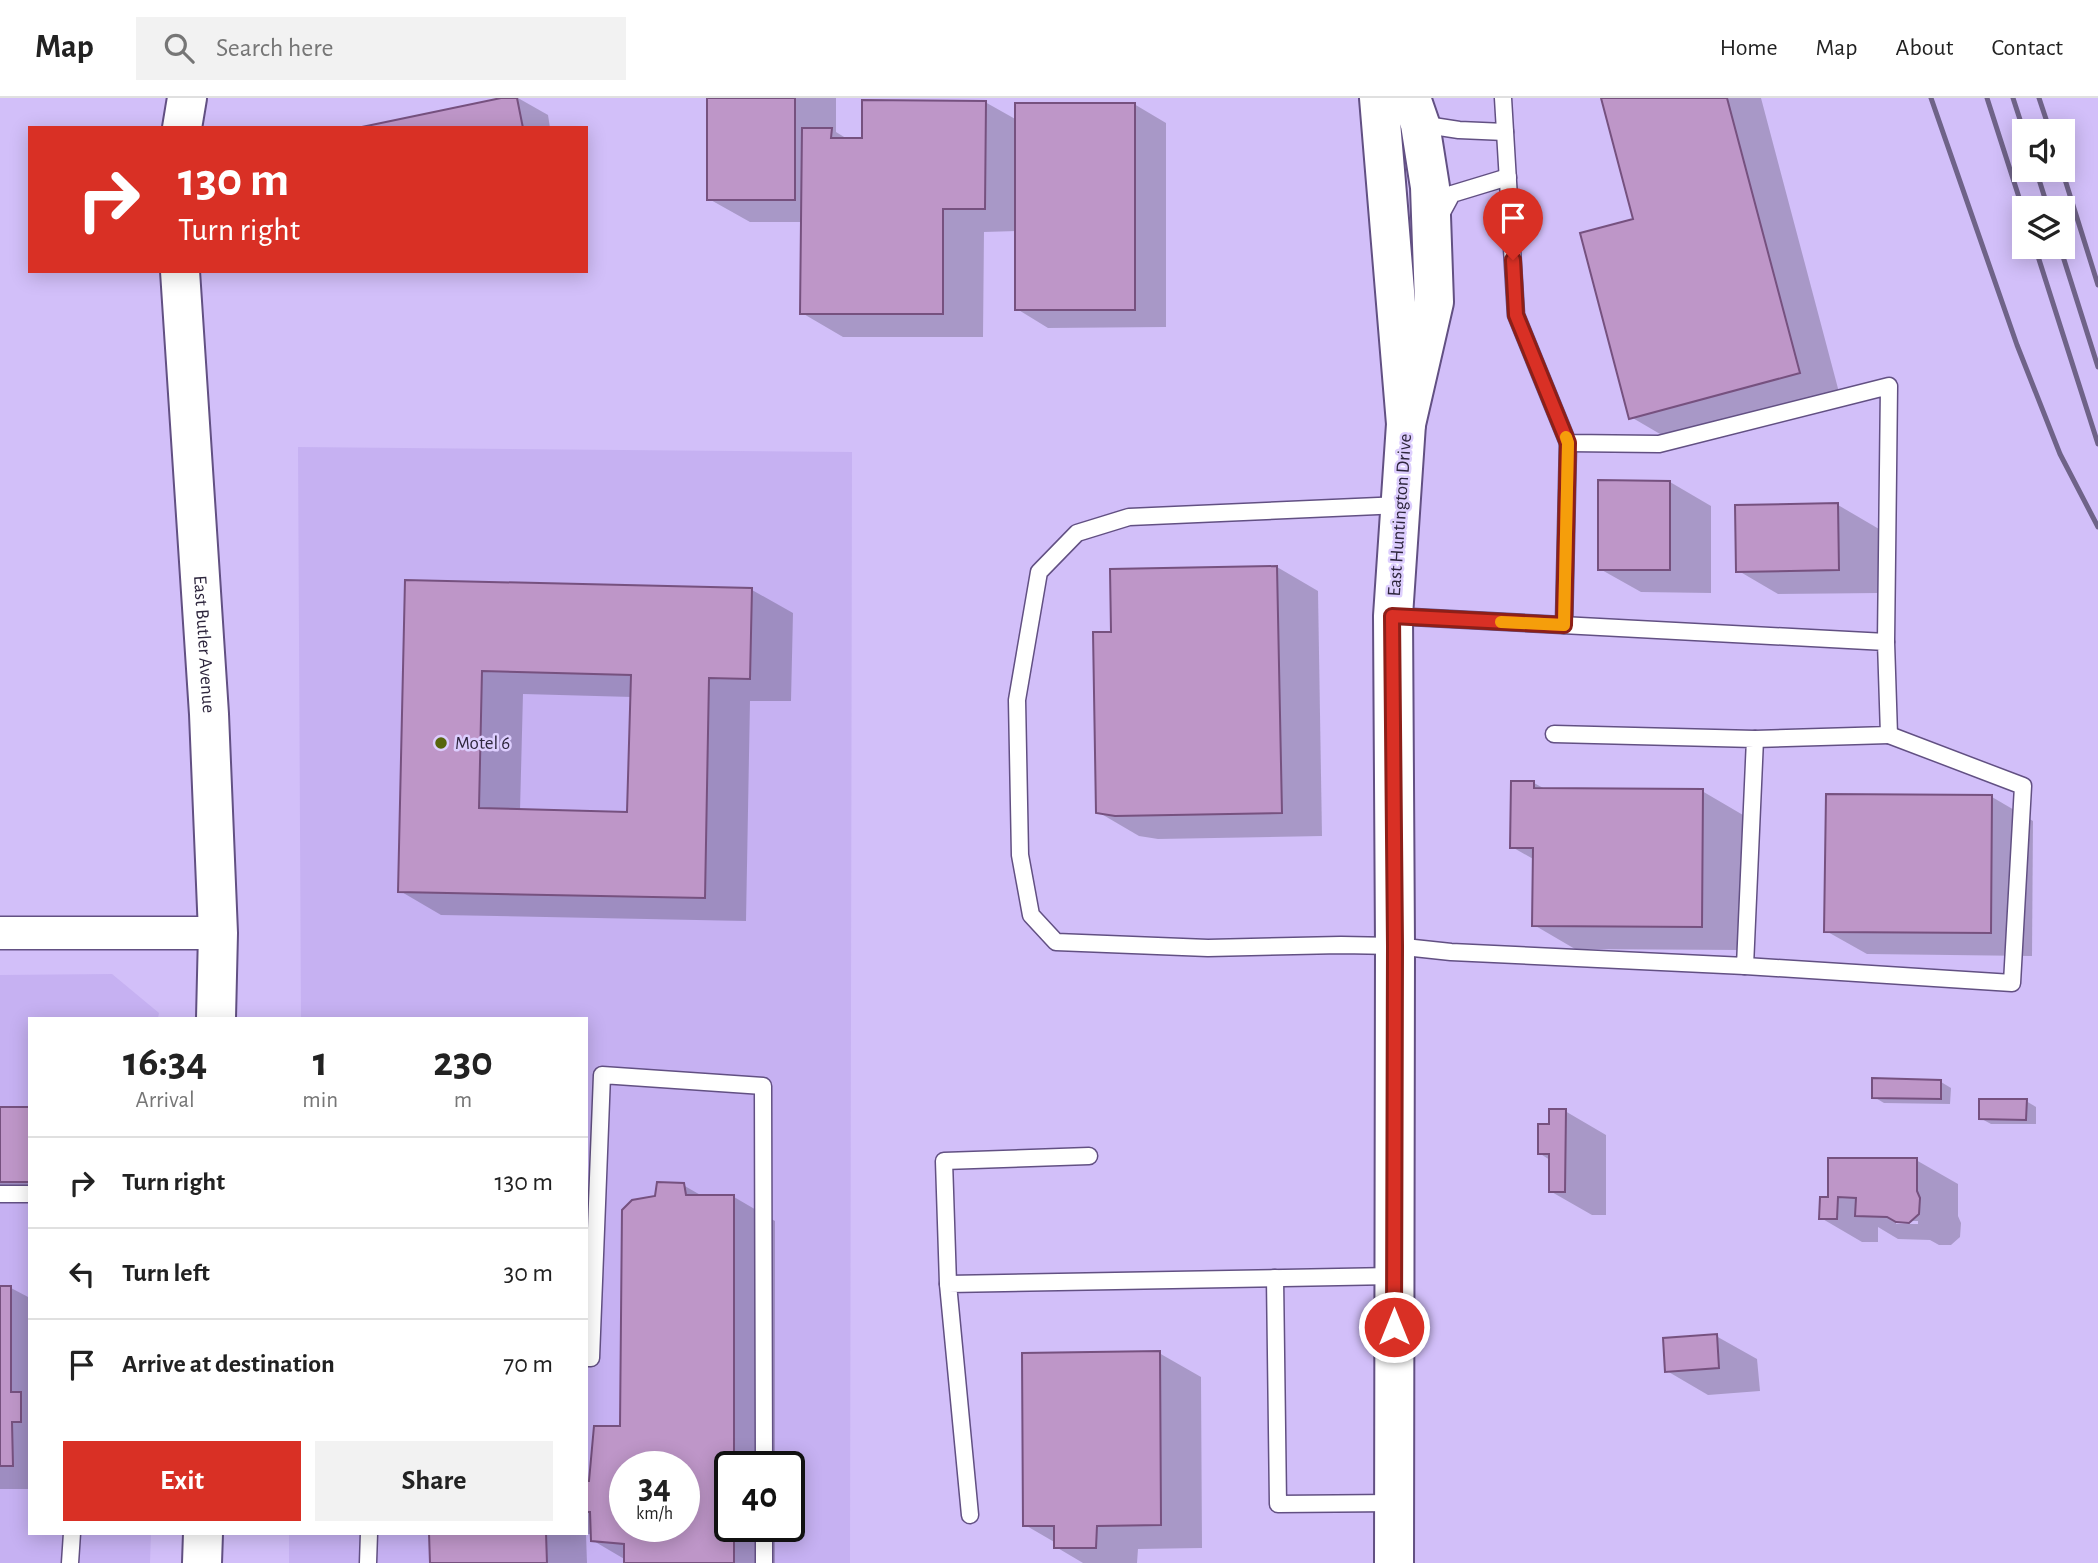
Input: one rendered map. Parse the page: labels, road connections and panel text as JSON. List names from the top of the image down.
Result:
{
  "streets": {
    "street": ["East Huntington Drive", "East Butler Avenue"]
  },
  "places": ["Motel 6"],
  "page": {
    "header": "Map",
    "search": "Search here",
    "nav": [
      "Home",
      "Map",
      "About",
      "Contact"
    ],
    "turn": ["130 m", "Turn right"],
    "eta": [
      "16:34",
      "Arrival",
      "1",
      "min",
      "230",
      "m"
    ],
    "list": [
      {
        "name": "Turn right",
        "value": "130 m"
      },
      {
        "name": "Turn left",
        "value": "30 m"
      },
      {
        "name": "Arrive at destination",
        "value": "70 m"
      }
    ],
    "buttons": ["Exit", "Share"],
    "speed": "34 km/h",
    "limit": "40"
  }
}
